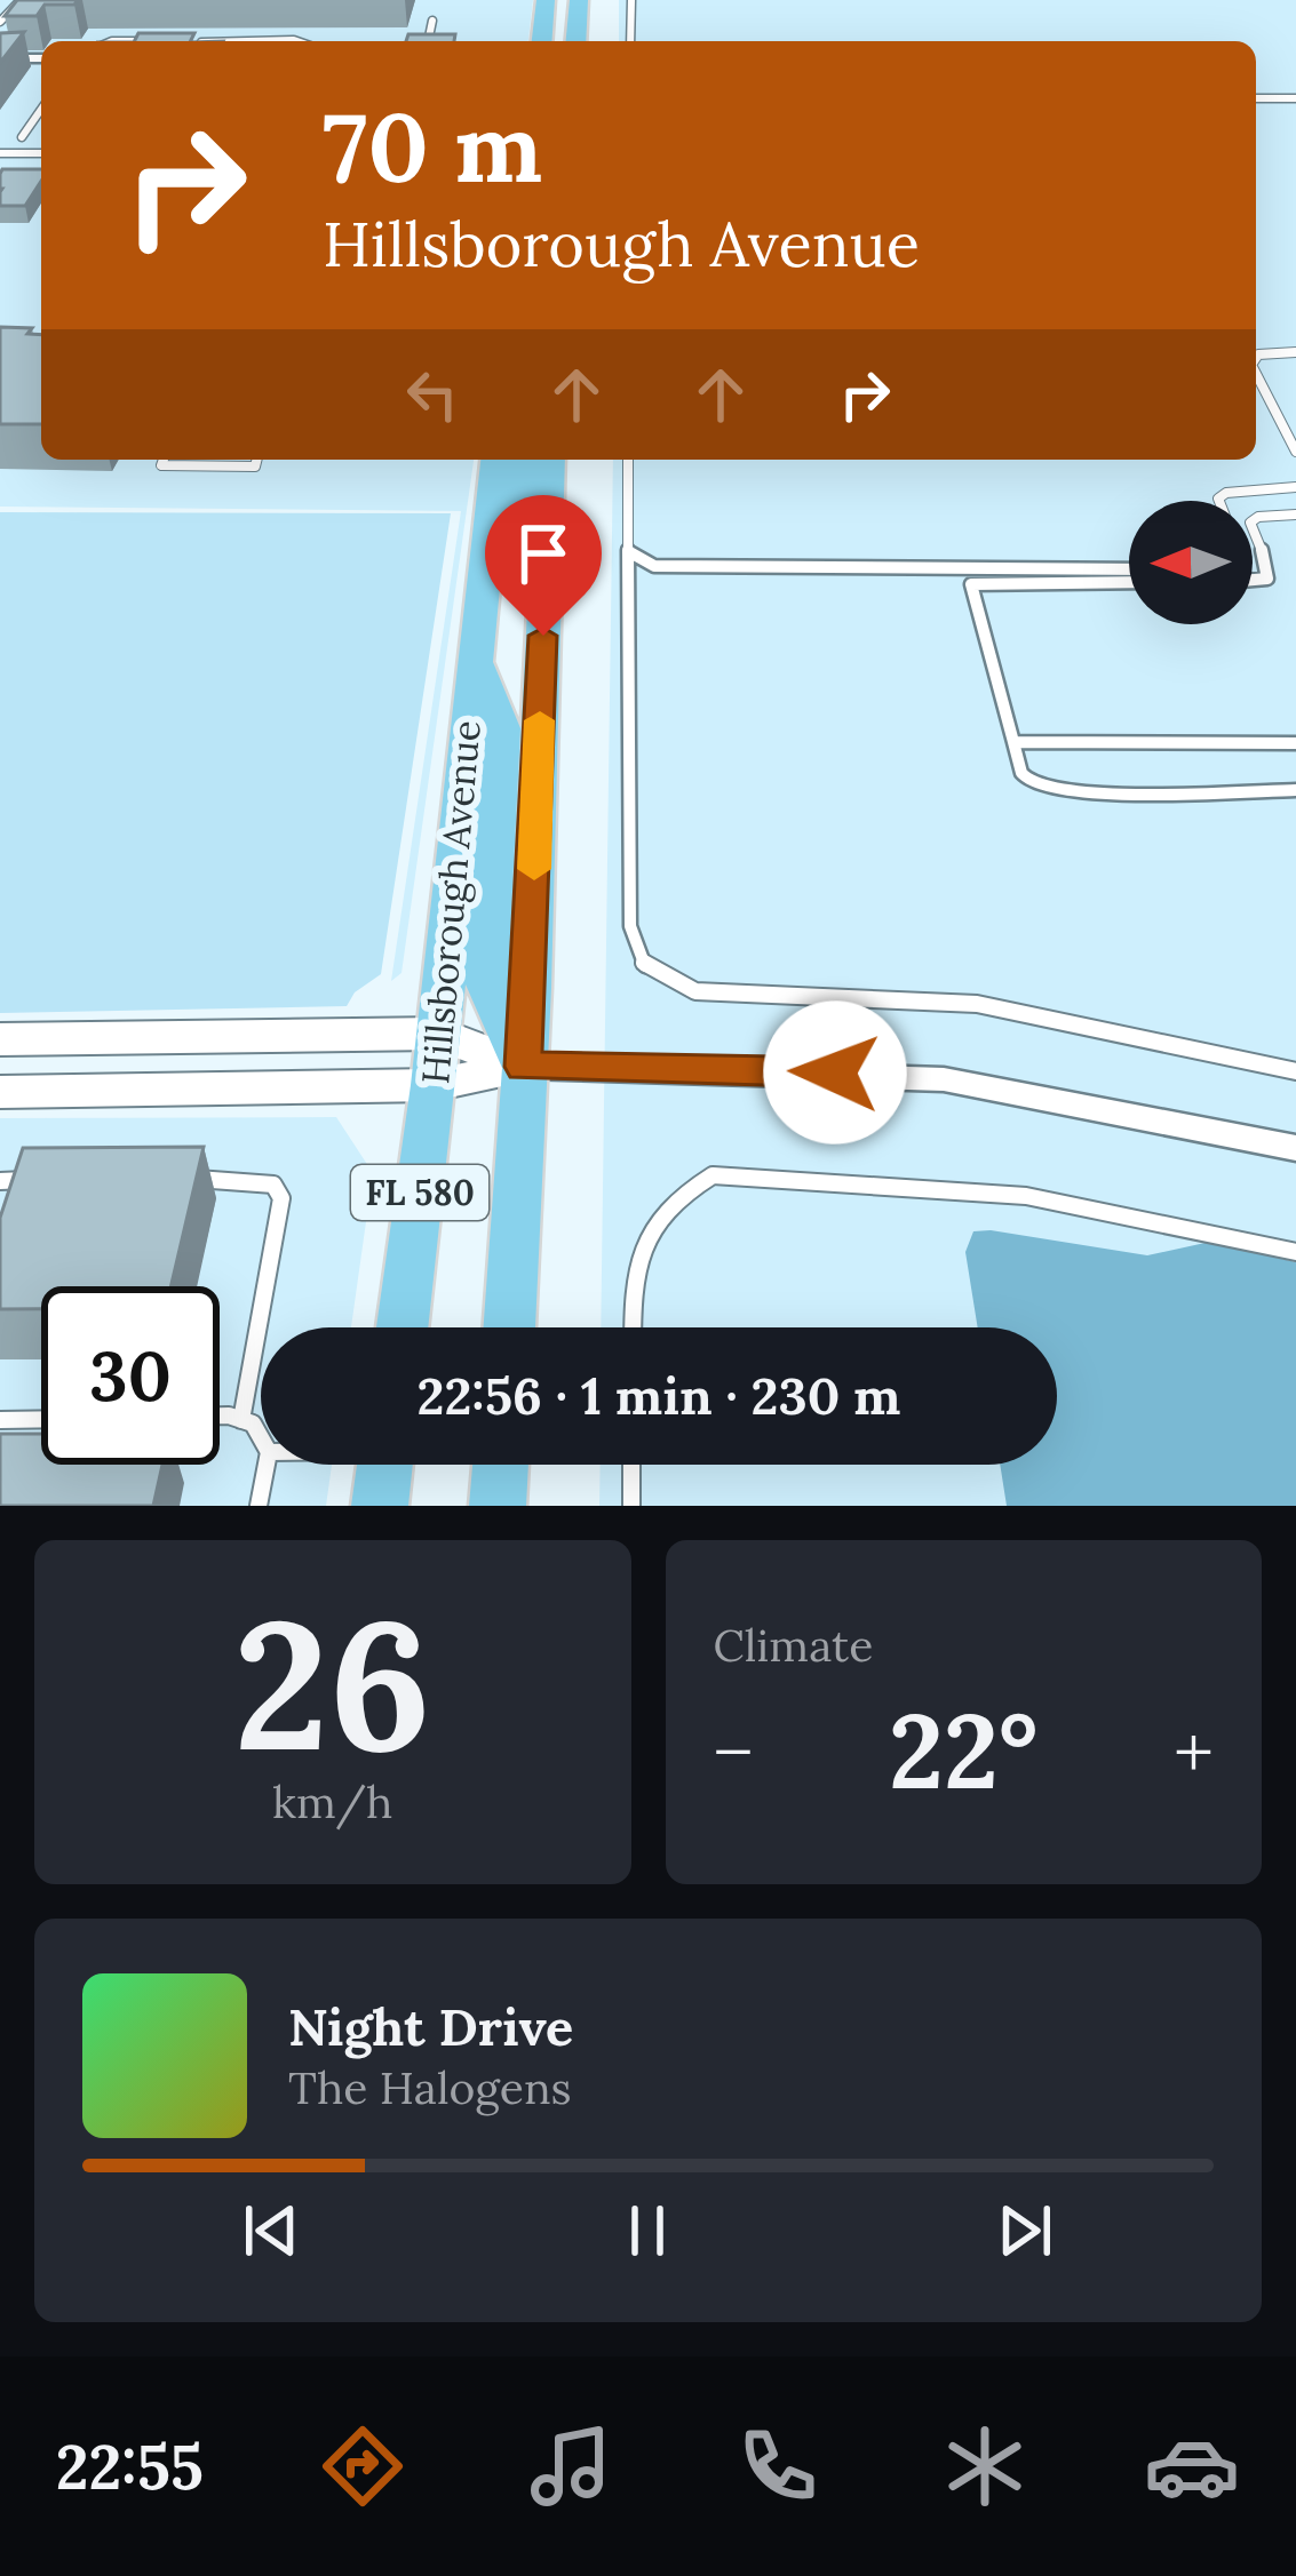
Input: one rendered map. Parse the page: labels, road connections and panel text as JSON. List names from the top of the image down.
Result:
{
  "streets": {
    "main road": ["Hillsborough Avenue", "FL 580"]
  },
  "north": "left",
  "page": {
    "turn": ["70 m", "Hillsborough Avenue"],
    "limit": "30",
    "trip": "22:56 · 1 min · 230 m",
    "tile": [
      ["26", "km/h"],
      "Climate"
    ],
    "heat": ["−", "22°", "+"],
    "song": ["Night Drive", "The Halogens"],
    "tabs": "22:55"
  }
}
